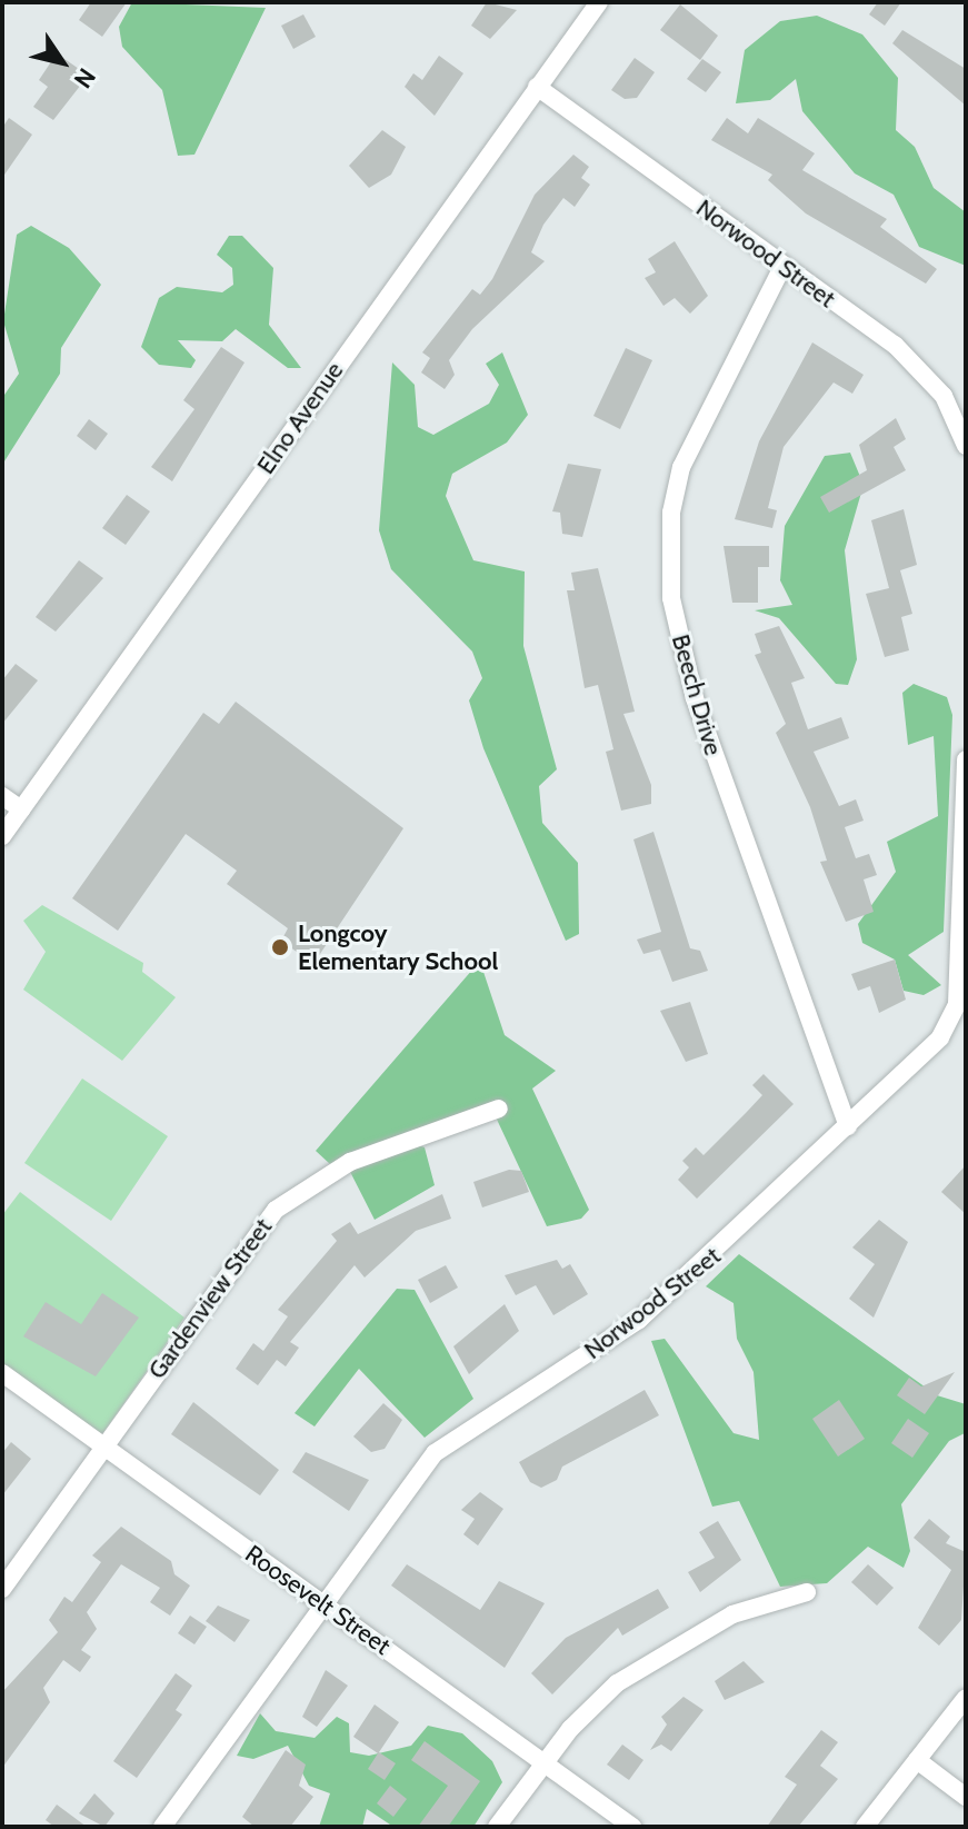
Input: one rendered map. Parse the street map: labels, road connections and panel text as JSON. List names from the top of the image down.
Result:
{
  "streets": {
    "street": [
      "Norwood Street",
      "Elno Avenue",
      "Beech Drive",
      "Gardenview Street",
      "Roosevelt Street"
    ]
  },
  "crossings": [
    ["Norwood Street", "Elno Avenue"],
    ["Norwood Street", "Beech Drive"],
    ["Norwood Street", "Roosevelt Street"],
    ["Gardenview Street", "Roosevelt Street"]
  ],
  "places": ["Longcoy Elementary School"],
  "north": "bottom right"
}
